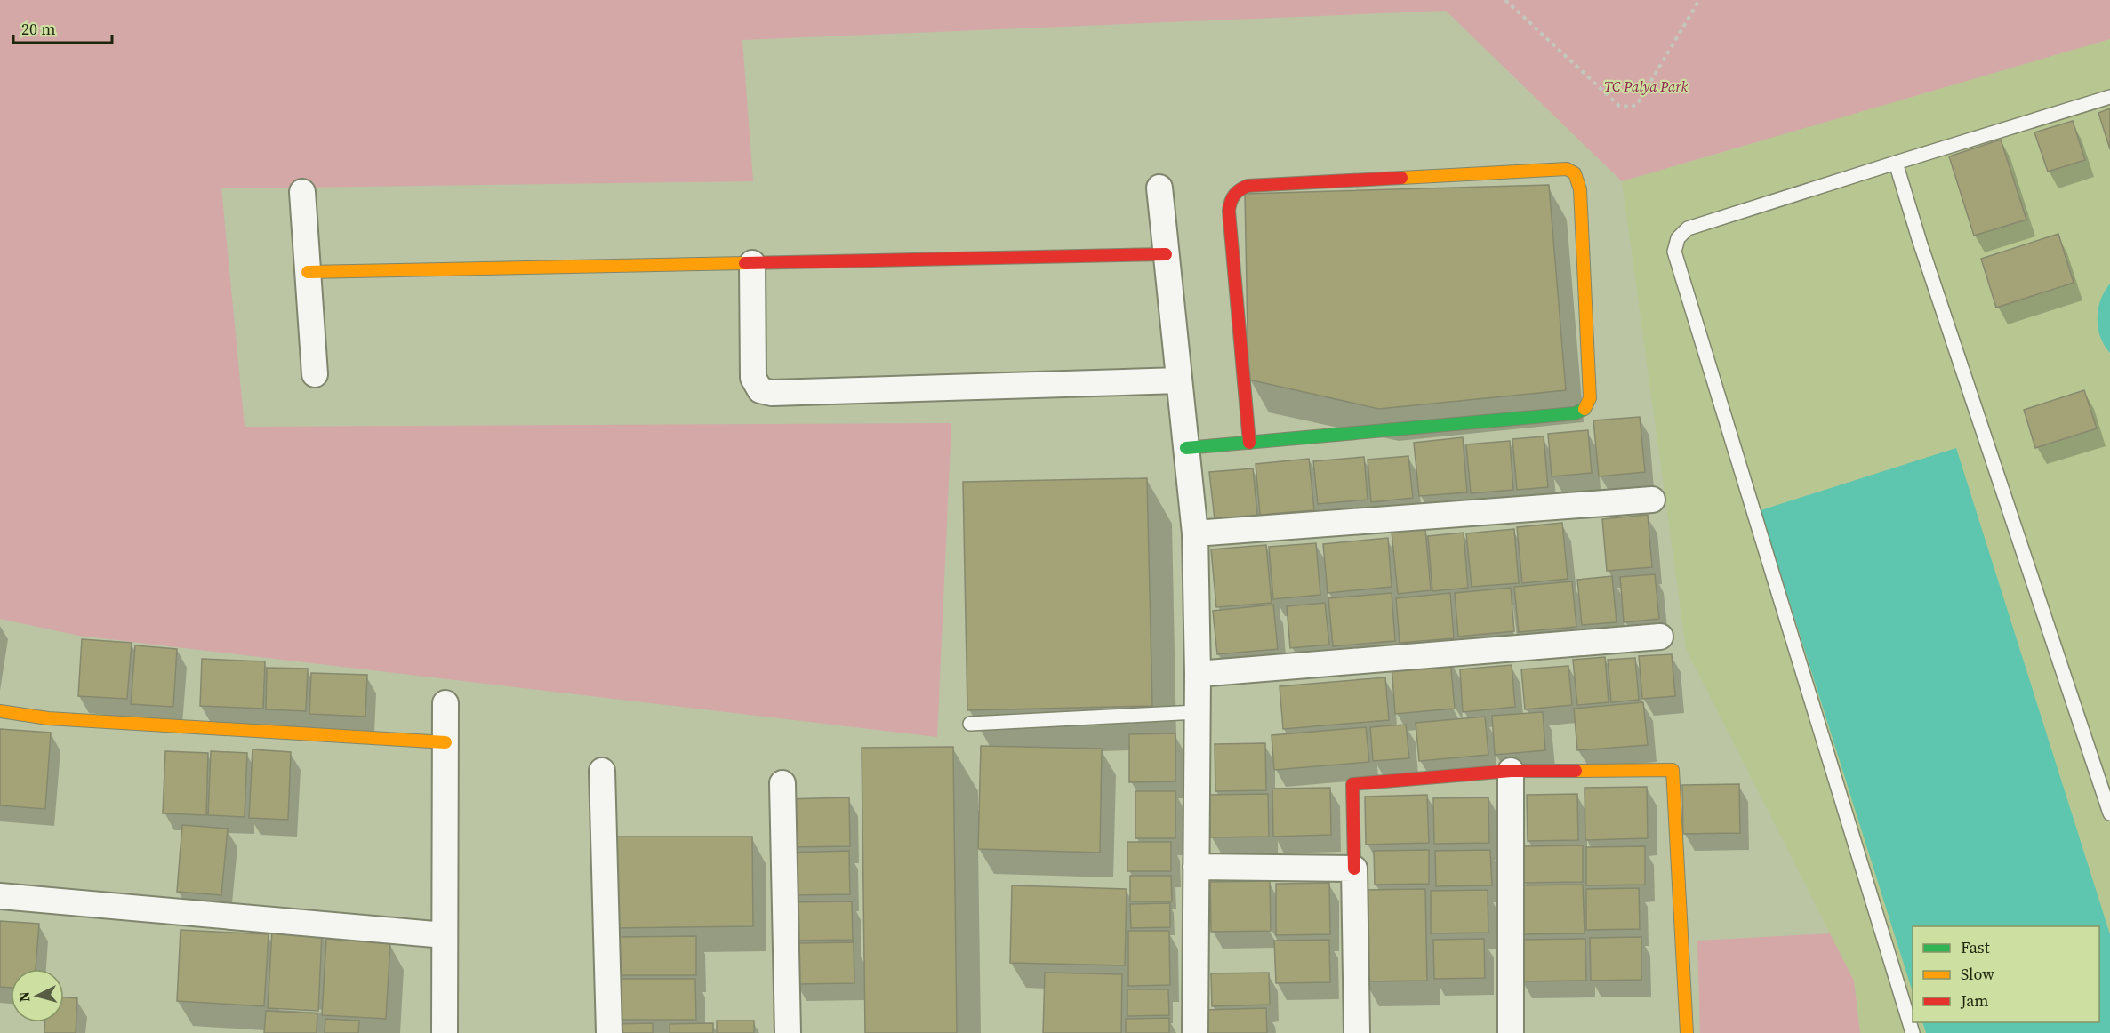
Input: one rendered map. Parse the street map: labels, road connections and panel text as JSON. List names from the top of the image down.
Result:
{
  "parks": ["TC Palya Park"],
  "legend": ["Fast", "Slow", "Jam"],
  "scale_bar": "20 m",
  "north": "left"
}
